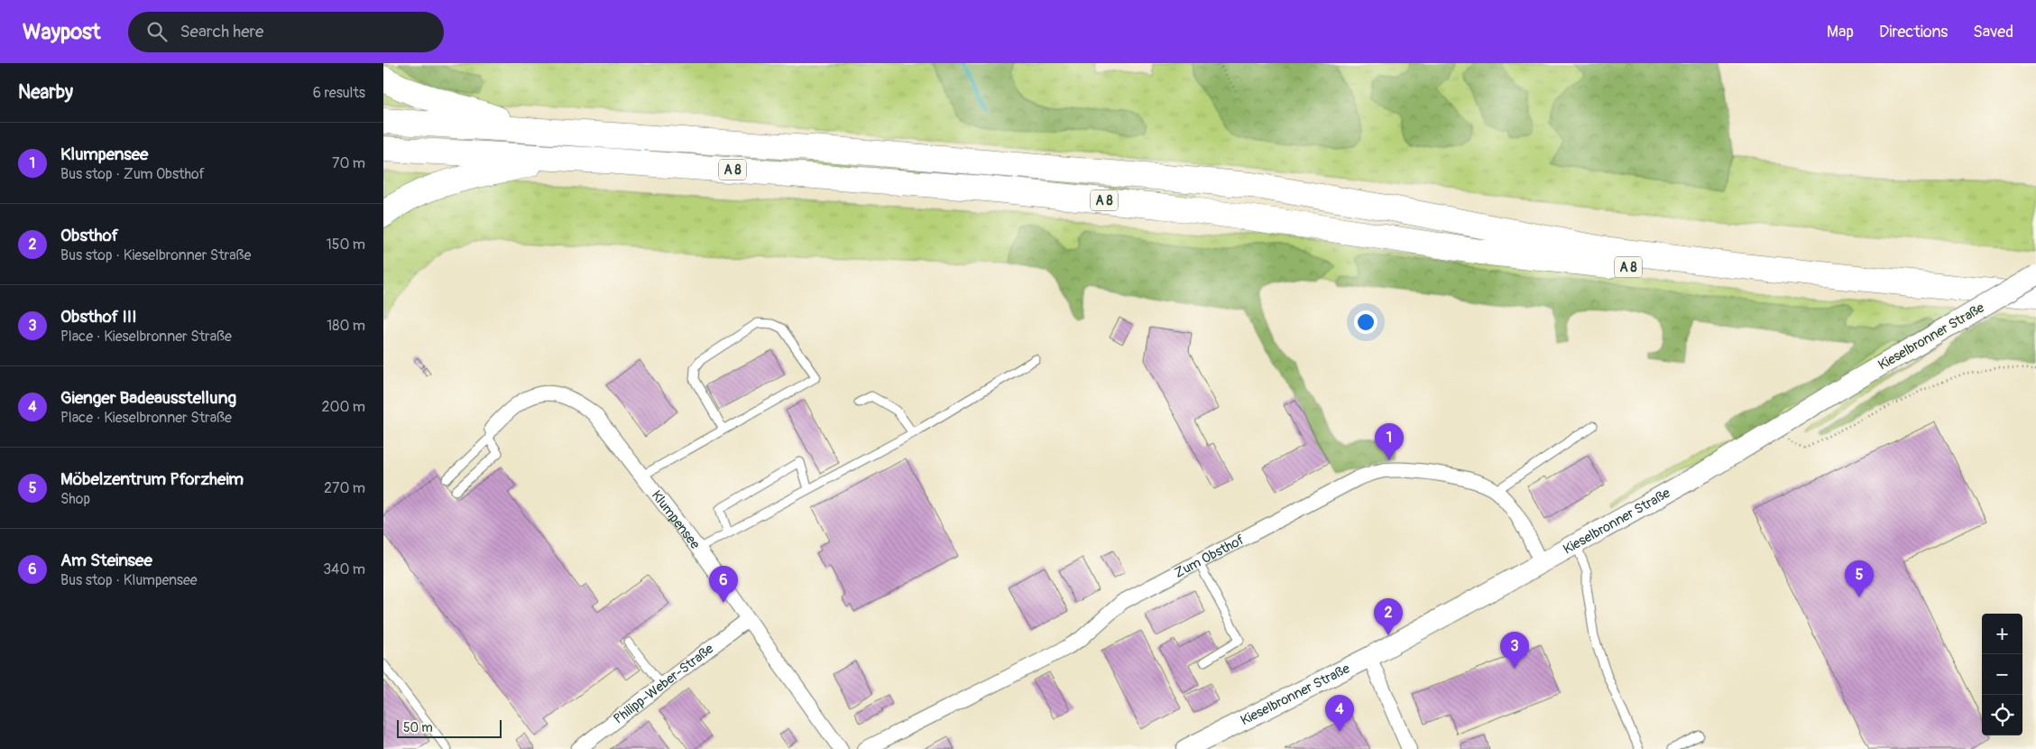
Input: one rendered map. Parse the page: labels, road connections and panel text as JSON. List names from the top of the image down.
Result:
{
  "streets": {
    "highway": ["A 8"],
    "street": [
      "Kieselbronner Straße",
      "Klumpensee",
      "Zum Obsthof",
      "Philipp-Weber-Straße"
    ]
  },
  "crossings": [
    ["Kieselbronner Straße", "Zum Obsthof"],
    ["Klumpensee", "Philipp-Weber-Straße"]
  ],
  "scale_bar": "50 m",
  "page": {
    "header": "Waypost",
    "search": "Search here",
    "nav": ["Map", "Directions", "Saved"],
    "heading": ["Nearby", "6 results"],
    "list": [
      {
        "mark": "1",
        "name": "Klumpensee",
        "note": "Bus stop · Zum Obsthof",
        "value": "70 m"
      },
      {
        "mark": "2",
        "name": "Obsthof",
        "note": "Bus stop · Kieselbronner Straße",
        "value": "150 m"
      },
      {
        "mark": "3",
        "name": "Obsthof III",
        "note": "Place · Kieselbronner Straße",
        "value": "180 m"
      },
      {
        "mark": "4",
        "name": "Gienger Badeausstellung",
        "note": "Place · Kieselbronner Straße",
        "value": "200 m"
      },
      {
        "mark": "5",
        "name": "Möbelzentrum Pforzheim",
        "note": "Shop",
        "value": "270 m"
      },
      {
        "mark": "6",
        "name": "Am Steinsee",
        "note": "Bus stop · Klumpensee",
        "value": "340 m"
      }
    ],
    "pins": [
      "1",
      "5",
      "6",
      "2",
      "3",
      "4"
    ],
    "map_buttons": ["+", "−"],
    "scale": "50 m"
  }
}
